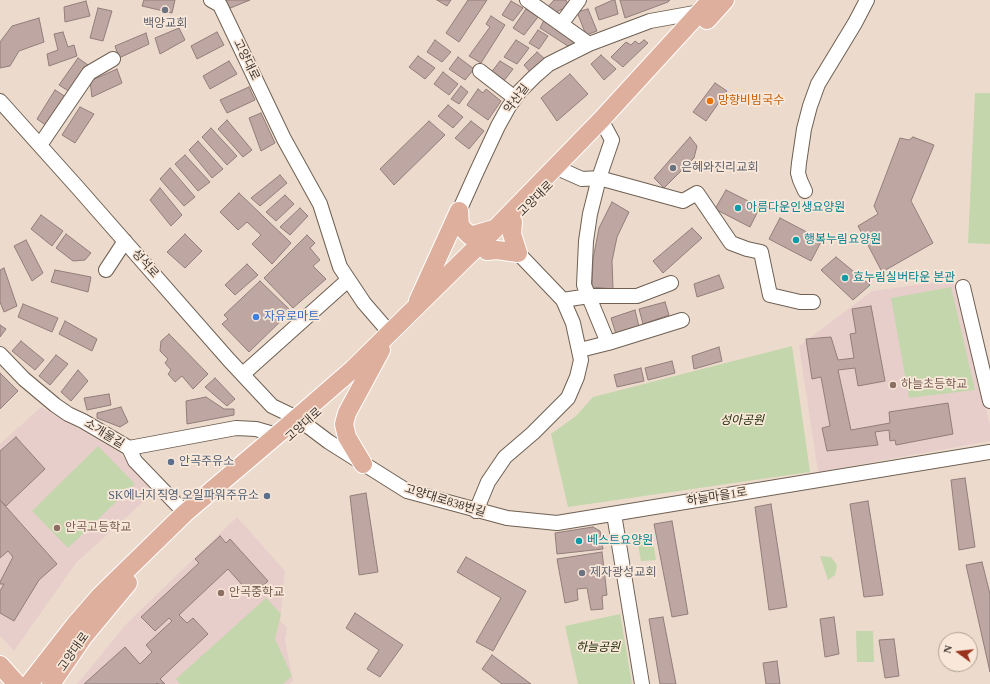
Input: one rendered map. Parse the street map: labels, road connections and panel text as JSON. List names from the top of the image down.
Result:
{
  "streets": {
    "main road": ["고양대로"],
    "street": [
      "약산길",
      "성석로",
      "소개울길",
      "하늘마을1로",
      "고양대로838번길"
    ]
  },
  "crossings": [
    ["고양대로", "약산길"],
    ["고양대로", "성석로"],
    ["고양대로", "소개울길"],
    ["고양대로", "고양대로838번길"],
    ["성석로", "고양대로838번길"],
    ["하늘마을1로", "고양대로838번길"]
  ],
  "parks": ["성아공원", "하늘공원"],
  "places": [
    "백양교회",
    "망향비빔국수",
    "은혜와진리교회",
    "아름다운인생요양원",
    "행복누림요양원",
    "효누림실버타운 본관",
    "자유로마트",
    "하늘초등학교",
    "안곡주유소",
    "SK에너지직영 오일파워주유소",
    "안곡고등학교",
    "베스트요양원",
    "제자광성교회",
    "안곡중학교"
  ],
  "north": "left"
}
